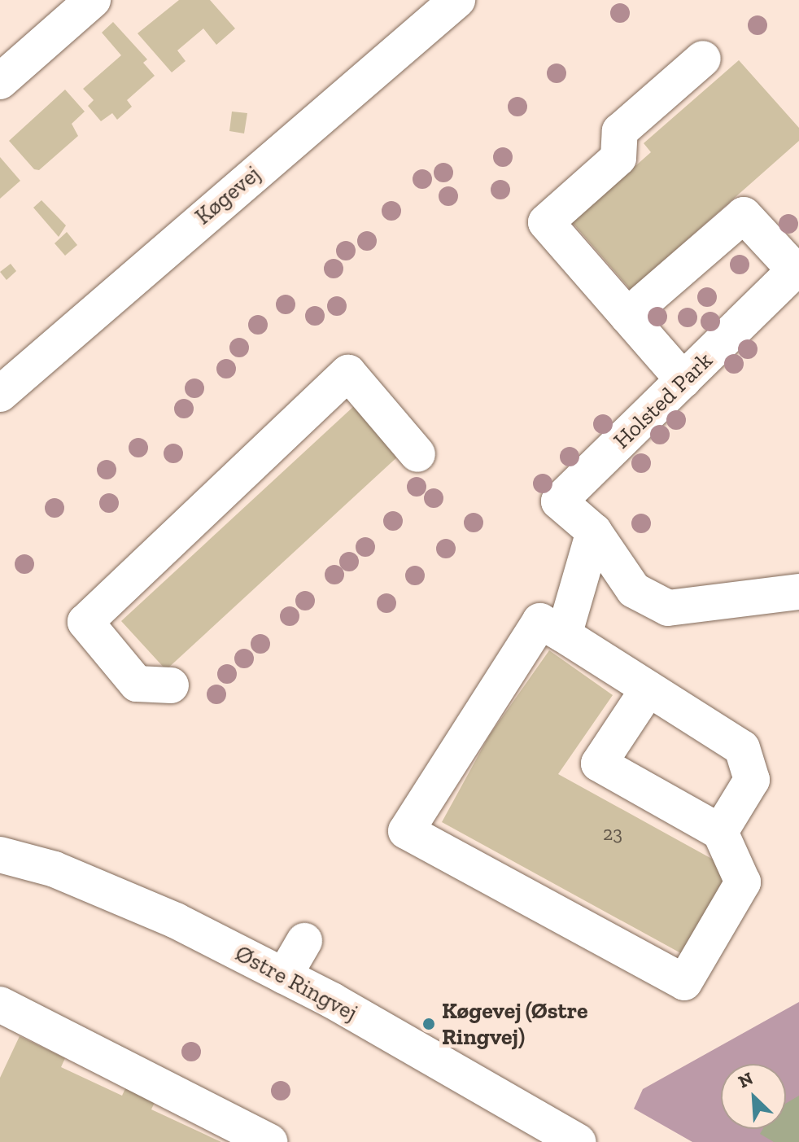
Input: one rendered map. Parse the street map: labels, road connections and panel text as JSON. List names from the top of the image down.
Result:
{
  "streets": {
    "street": ["Køgevej", "Holsted Park", "Østre Ringvej"]
  },
  "places": ["Køgevej (Østre Ringvej)"],
  "house_numbers": ["23"],
  "north": "top left"
}
